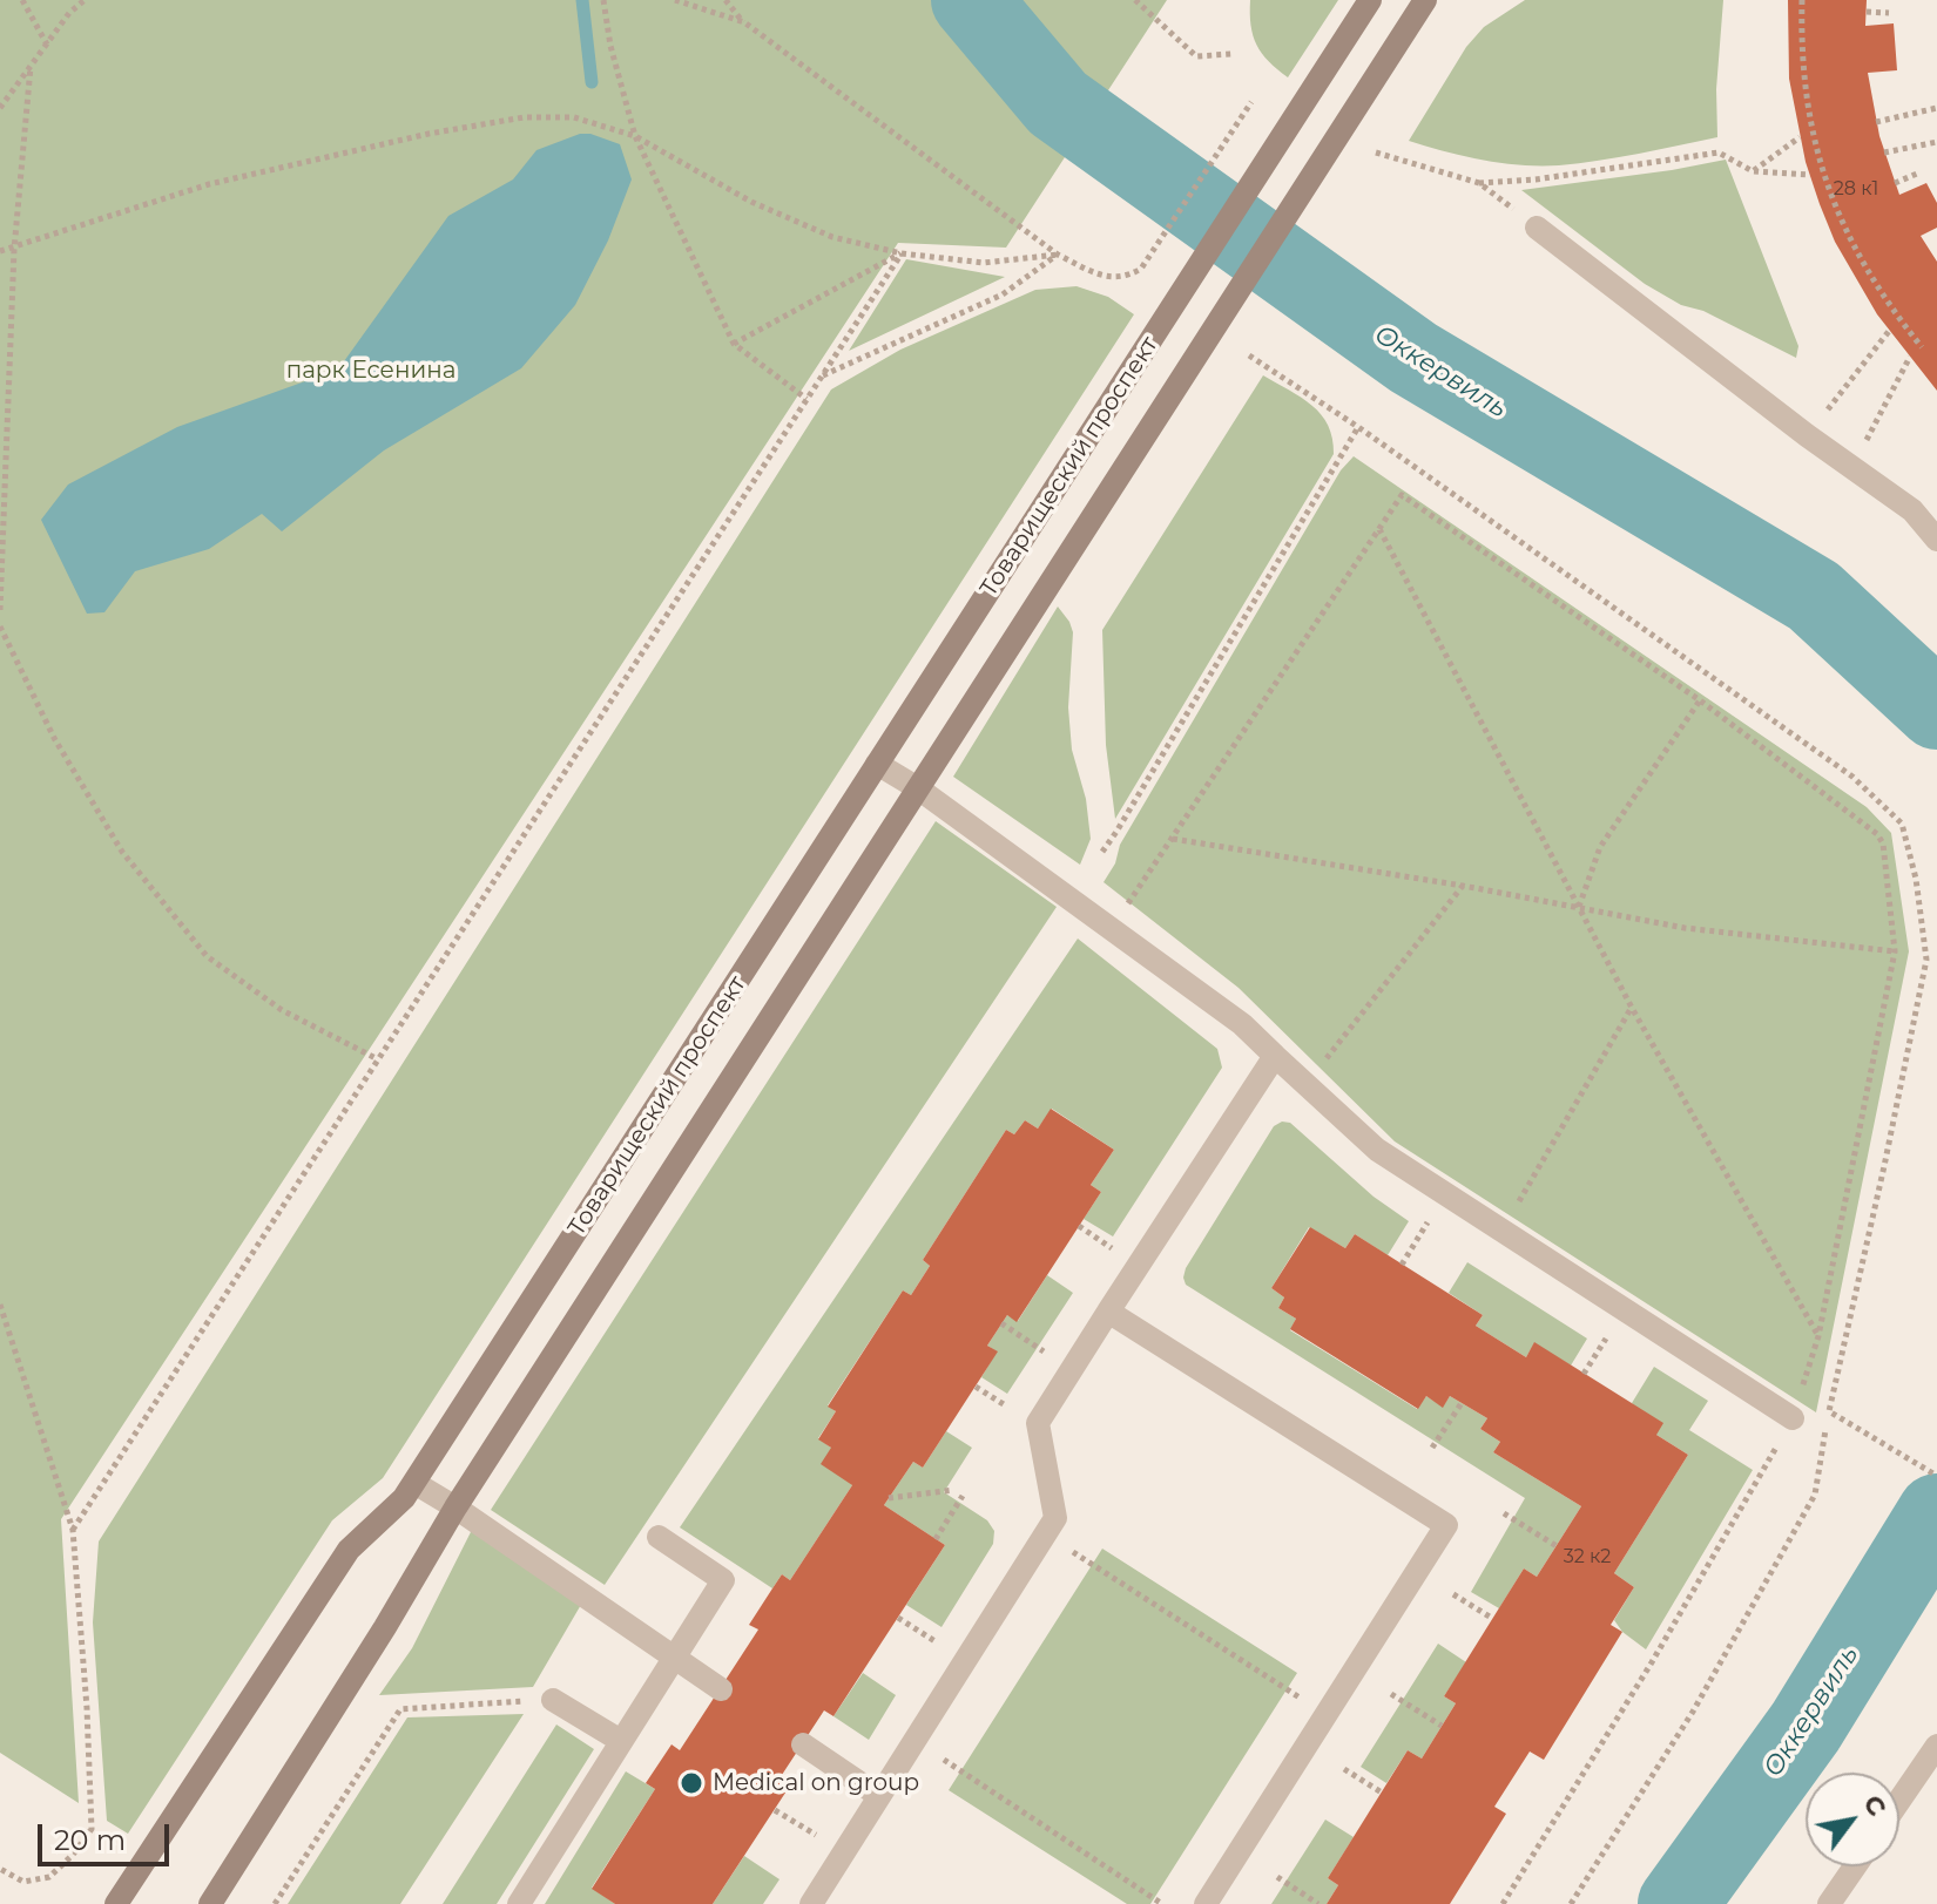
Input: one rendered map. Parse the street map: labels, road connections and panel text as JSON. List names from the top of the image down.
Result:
{
  "streets": {
    "street": ["Товарищеский проспект"]
  },
  "water": ["Оккервиль"],
  "parks": ["парк Есенина"],
  "places": ["Medical on group"],
  "house_numbers": ["28 к1", "32 к2"],
  "scale_bar": "20 m",
  "north": "top right"
}
